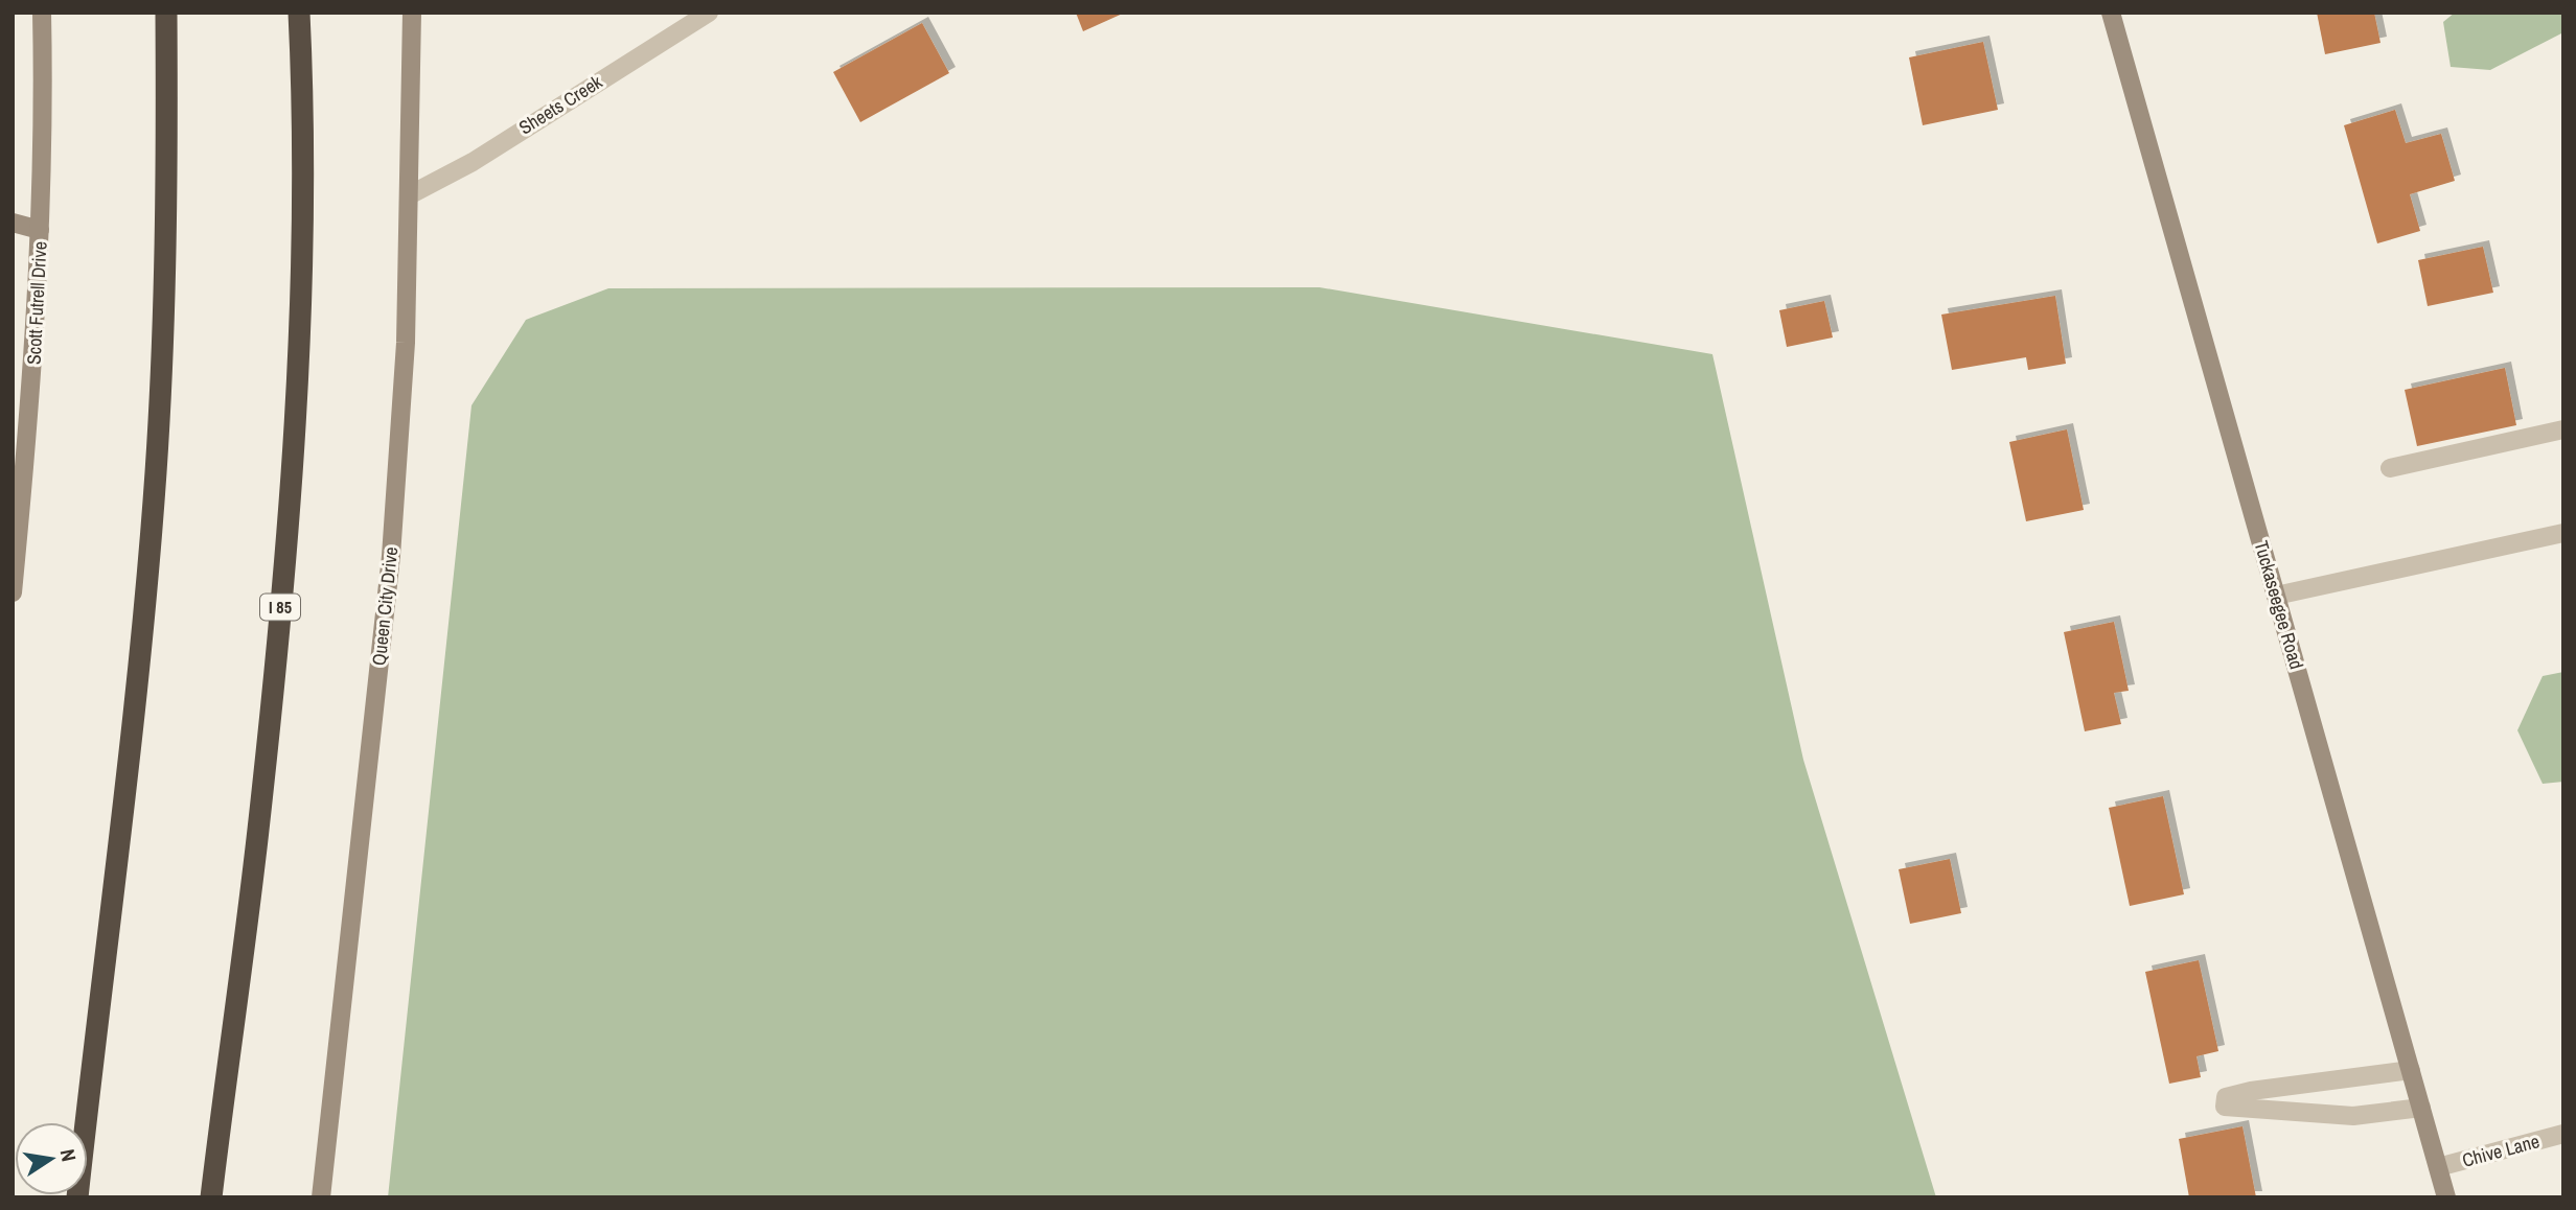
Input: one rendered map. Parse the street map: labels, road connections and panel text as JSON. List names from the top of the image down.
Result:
{
  "streets": {
    "highway": ["I 85"],
    "street": [
      "Sheets Creek",
      "Scott Futrell Drive",
      "Tuckaseegee Road",
      "Queen City Drive",
      "Chive Lane"
    ]
  },
  "crossings": [
    ["Sheets Creek", "Queen City Drive"],
    ["Tuckaseegee Road", "Chive Lane"]
  ],
  "north": "right"
}
